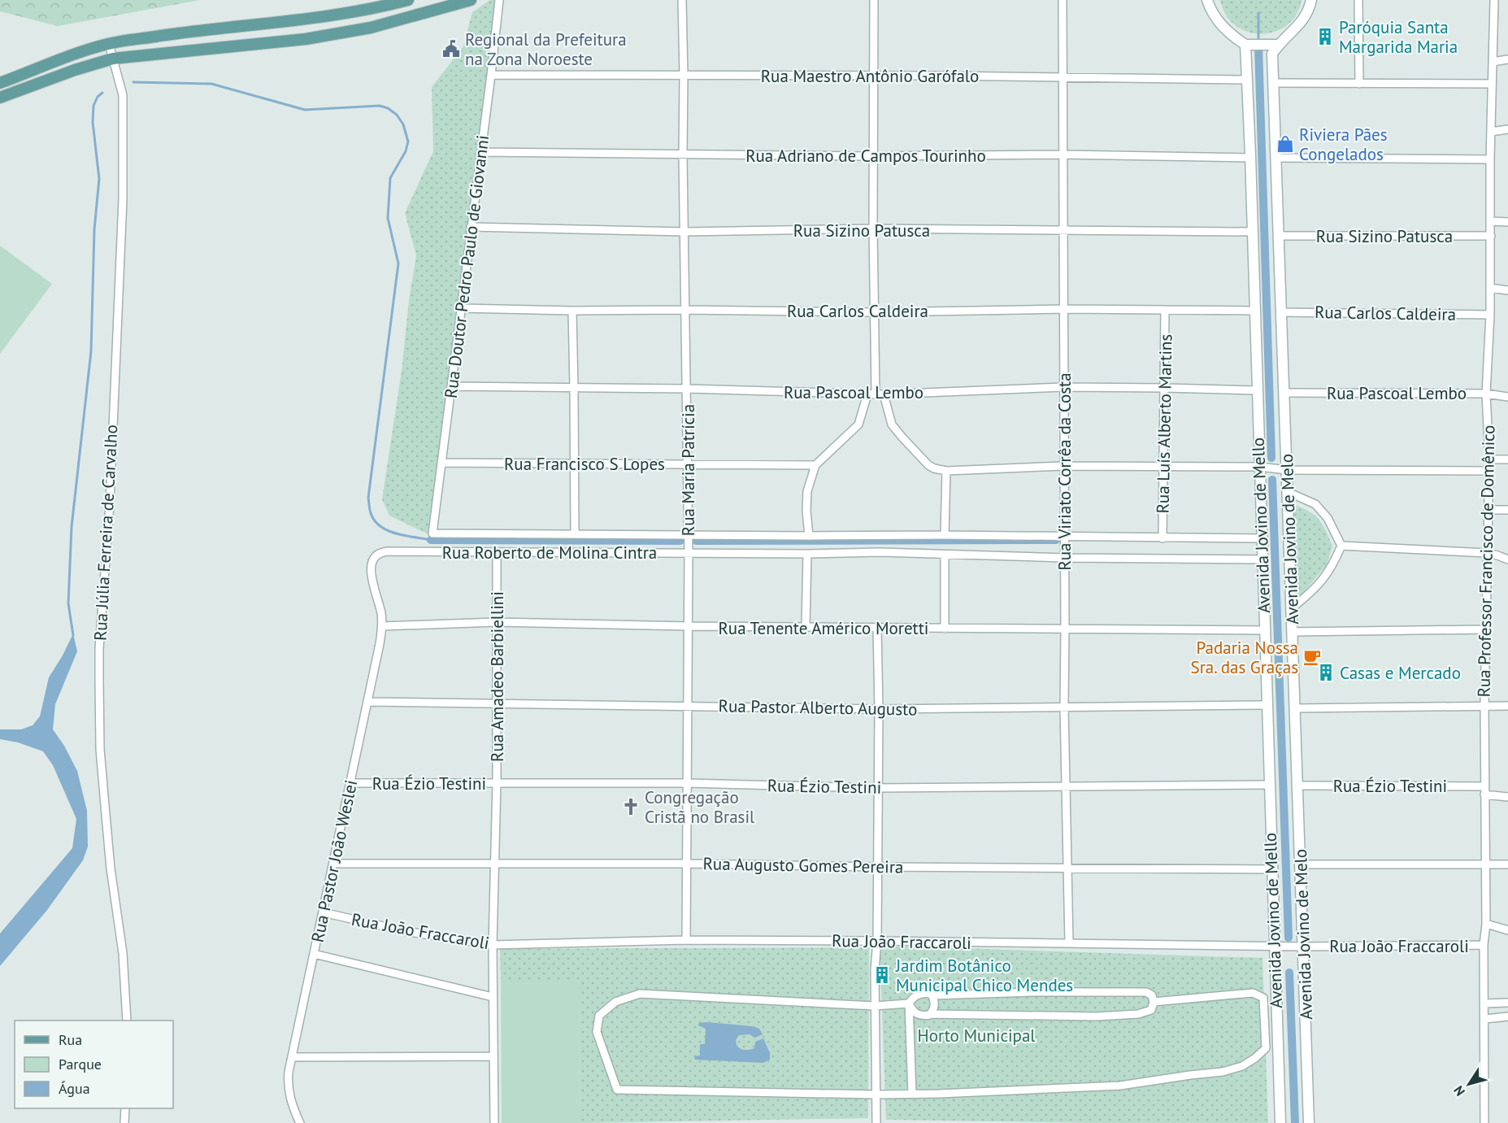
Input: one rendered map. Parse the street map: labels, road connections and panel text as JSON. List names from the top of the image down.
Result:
{
  "streets": {
    "main road": ["Avenida Jovino de Mello", "Avenida Jovino de Melo"],
    "street": [
      "Rua Maestro Antônio Garófalo",
      "Rua Adriano de Campos Tourinho",
      "Rua Sizino Patusca",
      "Rua Doutor Pedro Paulo de Giovanni",
      "Rua Carlos Caldeira",
      "Rua Pascoal Lembo",
      "Rua Luís Alberto Martins",
      "Rua Francisco S Lopes",
      "Rua Maria Patrícia",
      "Rua Viriato Corrêa da Costa",
      "Rua Júlia Ferreira de Carvalho",
      "Rua Roberto de Molina Cintra",
      "Rua Professor Francisco de Domênico",
      "Rua Tenente Américo Moretti",
      "Rua Amadeo Barbiellini",
      "Rua Pastor Alberto Augusto",
      "Rua Ézio Testini",
      "Rua Pastor João Weslei",
      "Rua Augusto Gomes Pereira",
      "Rua João Fraccaroli"
    ]
  },
  "crossings": [
    ["Rua Maestro Antônio Garófalo", "Rua Doutor Pedro Paulo de Giovanni"],
    ["Rua Maestro Antônio Garófalo", "Rua Maria Patrícia"],
    ["Rua Maestro Antônio Garófalo", "Rua Viriato Corrêa da Costa"],
    ["Rua Maestro Antônio Garófalo", "Avenida Jovino de Mello"],
    ["Rua Adriano de Campos Tourinho", "Rua Doutor Pedro Paulo de Giovanni"],
    ["Rua Adriano de Campos Tourinho", "Rua Maria Patrícia"],
    ["Rua Adriano de Campos Tourinho", "Rua Viriato Corrêa da Costa"],
    ["Rua Adriano de Campos Tourinho", "Avenida Jovino de Mello"],
    ["Rua Sizino Patusca", "Rua Doutor Pedro Paulo de Giovanni"],
    ["Rua Sizino Patusca", "Rua Maria Patrícia"],
    ["Rua Sizino Patusca", "Rua Viriato Corrêa da Costa"],
    ["Rua Sizino Patusca", "Avenida Jovino de Mello"],
    ["Rua Sizino Patusca", "Avenida Jovino de Melo"],
    ["Rua Sizino Patusca", "Rua Professor Francisco de Domênico"],
    ["Rua Doutor Pedro Paulo de Giovanni", "Rua Carlos Caldeira"],
    ["Rua Doutor Pedro Paulo de Giovanni", "Rua Pascoal Lembo"],
    ["Rua Doutor Pedro Paulo de Giovanni", "Rua Francisco S Lopes"],
    ["Rua Doutor Pedro Paulo de Giovanni", "Rua Roberto de Molina Cintra"],
    ["Rua Carlos Caldeira", "Rua Luís Alberto Martins"],
    ["Rua Carlos Caldeira", "Rua Maria Patrícia"],
    ["Rua Carlos Caldeira", "Rua Viriato Corrêa da Costa"],
    ["Rua Carlos Caldeira", "Avenida Jovino de Mello"],
    ["Rua Carlos Caldeira", "Avenida Jovino de Melo"],
    ["Rua Carlos Caldeira", "Rua Professor Francisco de Domênico"],
    ["Rua Pascoal Lembo", "Rua Luís Alberto Martins"],
    ["Rua Pascoal Lembo", "Rua Maria Patrícia"],
    ["Rua Pascoal Lembo", "Rua Viriato Corrêa da Costa"],
    ["Rua Pascoal Lembo", "Avenida Jovino de Mello"],
    ["Rua Pascoal Lembo", "Avenida Jovino de Melo"],
    ["Rua Pascoal Lembo", "Rua Professor Francisco de Domênico"],
    ["Rua Luís Alberto Martins", "Rua Roberto de Molina Cintra"],
    ["Rua Francisco S Lopes", "Rua Maria Patrícia"],
    ["Rua Maria Patrícia", "Rua Roberto de Molina Cintra"],
    ["Rua Maria Patrícia", "Rua Tenente Américo Moretti"],
    ["Rua Maria Patrícia", "Rua Pastor Alberto Augusto"],
    ["Rua Maria Patrícia", "Rua Ézio Testini"],
    ["Rua Maria Patrícia", "Rua Augusto Gomes Pereira"],
    ["Rua Maria Patrícia", "Rua João Fraccaroli"],
    ["Rua Viriato Corrêa da Costa", "Rua Roberto de Molina Cintra"],
    ["Rua Viriato Corrêa da Costa", "Rua Tenente Américo Moretti"],
    ["Rua Viriato Corrêa da Costa", "Rua Pastor Alberto Augusto"],
    ["Rua Viriato Corrêa da Costa", "Rua Ézio Testini"],
    ["Rua Viriato Corrêa da Costa", "Rua Augusto Gomes Pereira"],
    ["Rua Viriato Corrêa da Costa", "Rua João Fraccaroli"],
    ["Avenida Jovino de Mello", "Rua Roberto de Molina Cintra"],
    ["Avenida Jovino de Mello", "Rua Tenente Américo Moretti"],
    ["Avenida Jovino de Mello", "Rua Pastor Alberto Augusto"],
    ["Avenida Jovino de Mello", "Rua Ézio Testini"],
    ["Avenida Jovino de Mello", "Rua Augusto Gomes Pereira"],
    ["Avenida Jovino de Mello", "Rua João Fraccaroli"],
    ["Avenida Jovino de Melo", "Rua Ézio Testini"],
    ["Avenida Jovino de Melo", "Rua João Fraccaroli"],
    ["Rua Roberto de Molina Cintra", "Rua Amadeo Barbiellini"],
    ["Rua Roberto de Molina Cintra", "Rua Pastor João Weslei"],
    ["Rua Professor Francisco de Domênico", "Rua Ézio Testini"],
    ["Rua Professor Francisco de Domênico", "Rua João Fraccaroli"],
    ["Rua Tenente Américo Moretti", "Rua Amadeo Barbiellini"],
    ["Rua Tenente Américo Moretti", "Rua Pastor João Weslei"],
    ["Rua Amadeo Barbiellini", "Rua Pastor Alberto Augusto"],
    ["Rua Amadeo Barbiellini", "Rua Ézio Testini"],
    ["Rua Amadeo Barbiellini", "Rua Augusto Gomes Pereira"],
    ["Rua Amadeo Barbiellini", "Rua João Fraccaroli"],
    ["Rua Pastor Alberto Augusto", "Rua Pastor João Weslei"],
    ["Rua Ézio Testini", "Rua Pastor João Weslei"],
    ["Rua Pastor João Weslei", "Rua Augusto Gomes Pereira"],
    ["Rua Pastor João Weslei", "Rua João Fraccaroli"]
  ],
  "parks": ["Horto Municipal"],
  "places": {
    "building": ["Paróquia Santa Margarida Maria", "Casas e Mercado", "Jardim Botânico Municipal Chico Mendes"],
    "public building": ["Regional da Prefeitura na Zona Noroeste"],
    "shop": ["Riviera Pães Congelados"],
    "cafe": ["Padaria Nossa Sra. das Graças"],
    "church": ["Congregação Cristã no Brasil"]
  },
  "legend": ["Rua", "Parque", "Água"],
  "north": "bottom left"
}
